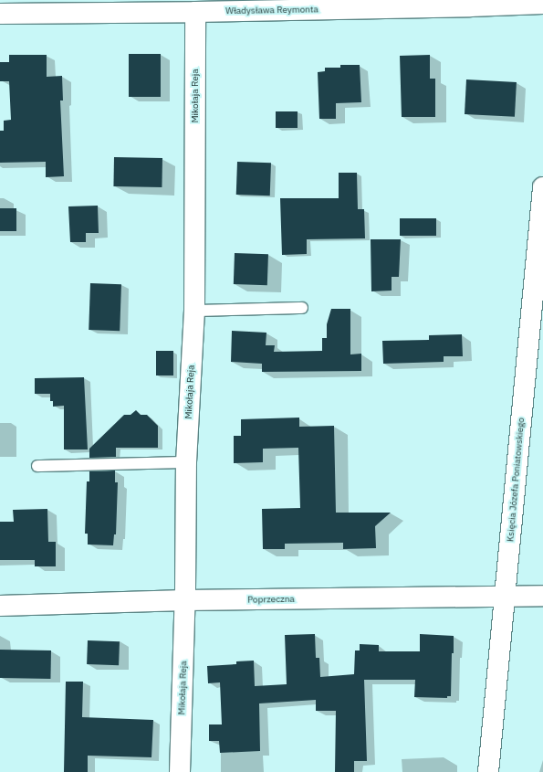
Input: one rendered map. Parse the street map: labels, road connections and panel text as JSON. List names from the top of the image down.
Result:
{
  "streets": {
    "street": [
      "Władysława Reymonta",
      "Mikołaja Reja",
      "Księcia Józefa Poniatowskiego",
      "Poprzeczna"
    ]
  },
  "crossings": [
    ["Władysława Reymonta", "Mikołaja Reja"],
    ["Mikołaja Reja", "Poprzeczna"],
    ["Księcia Józefa Poniatowskiego", "Poprzeczna"]
  ]
}
